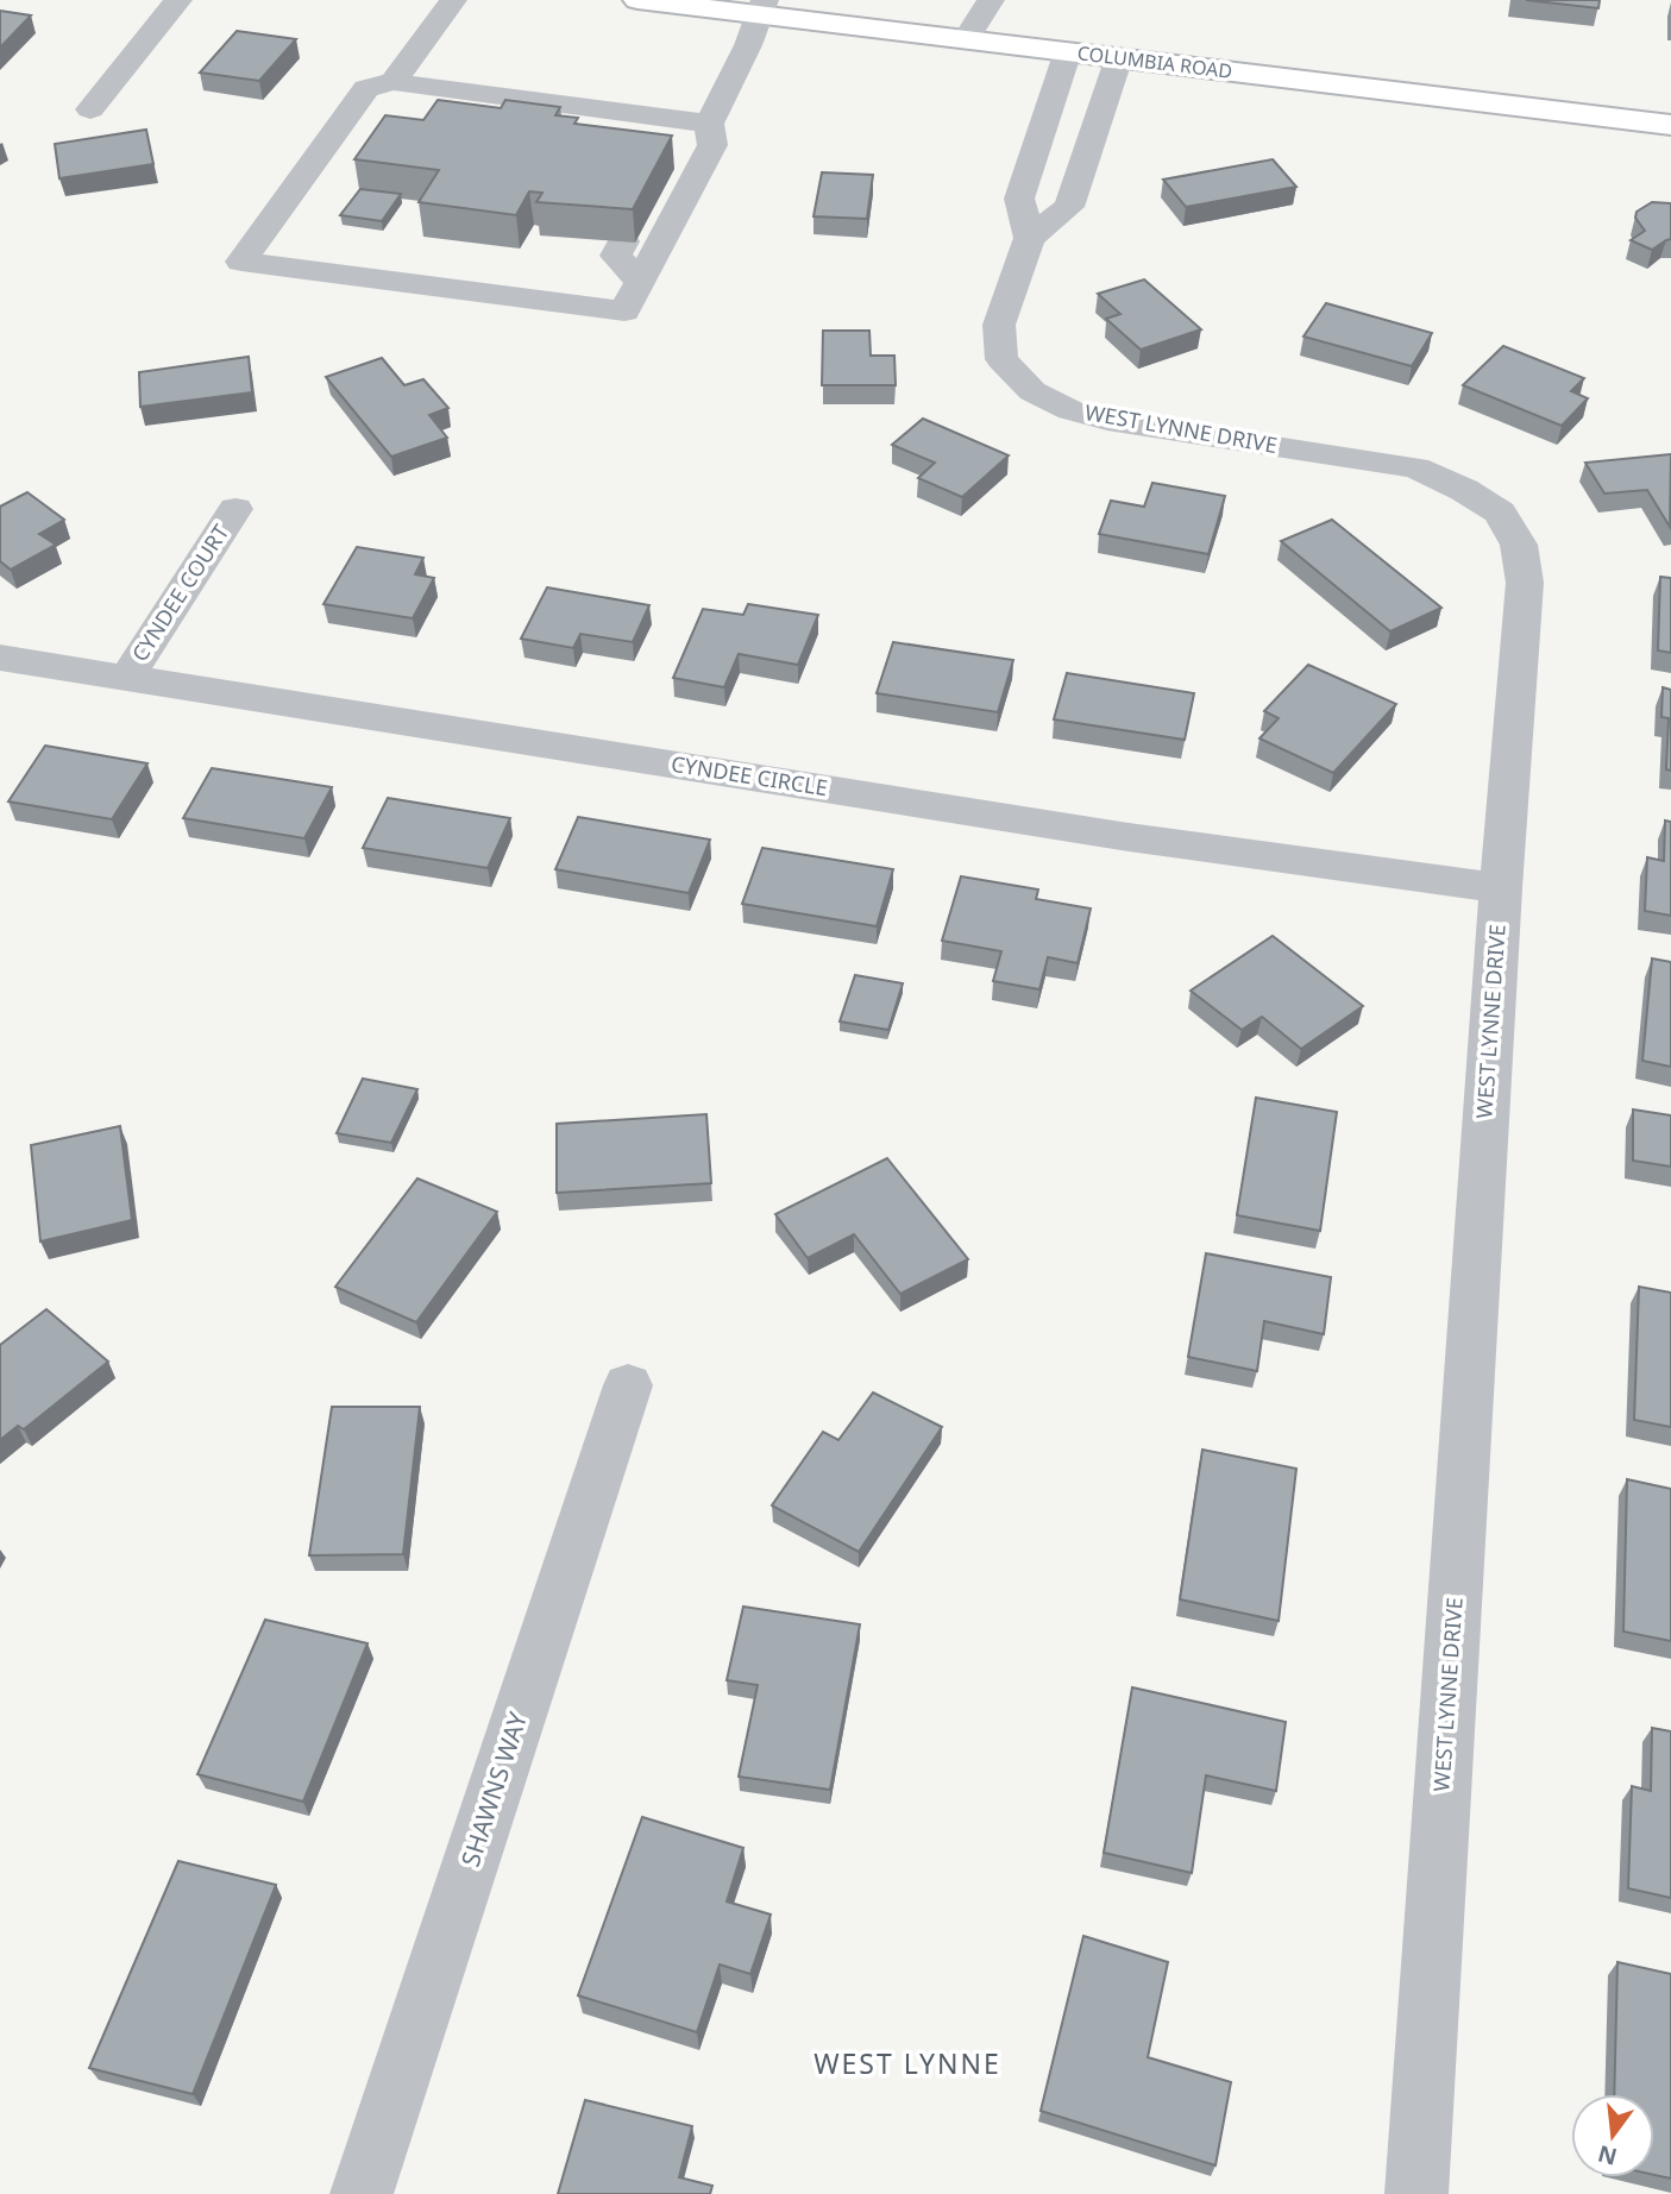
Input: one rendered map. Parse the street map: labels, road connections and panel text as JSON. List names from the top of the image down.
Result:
{
  "streets": {
    "main road": ["COLUMBIA ROAD"],
    "street": [
      "WEST LYNNE DRIVE",
      "CYNDEE COURT",
      "CYNDEE CIRCLE",
      "SHAWNS WAY"
    ]
  },
  "crossings": [
    ["WEST LYNNE DRIVE", "CYNDEE CIRCLE"],
    ["CYNDEE COURT", "CYNDEE CIRCLE"]
  ],
  "districts": ["WEST LYNNE"],
  "north": "bottom"
}
